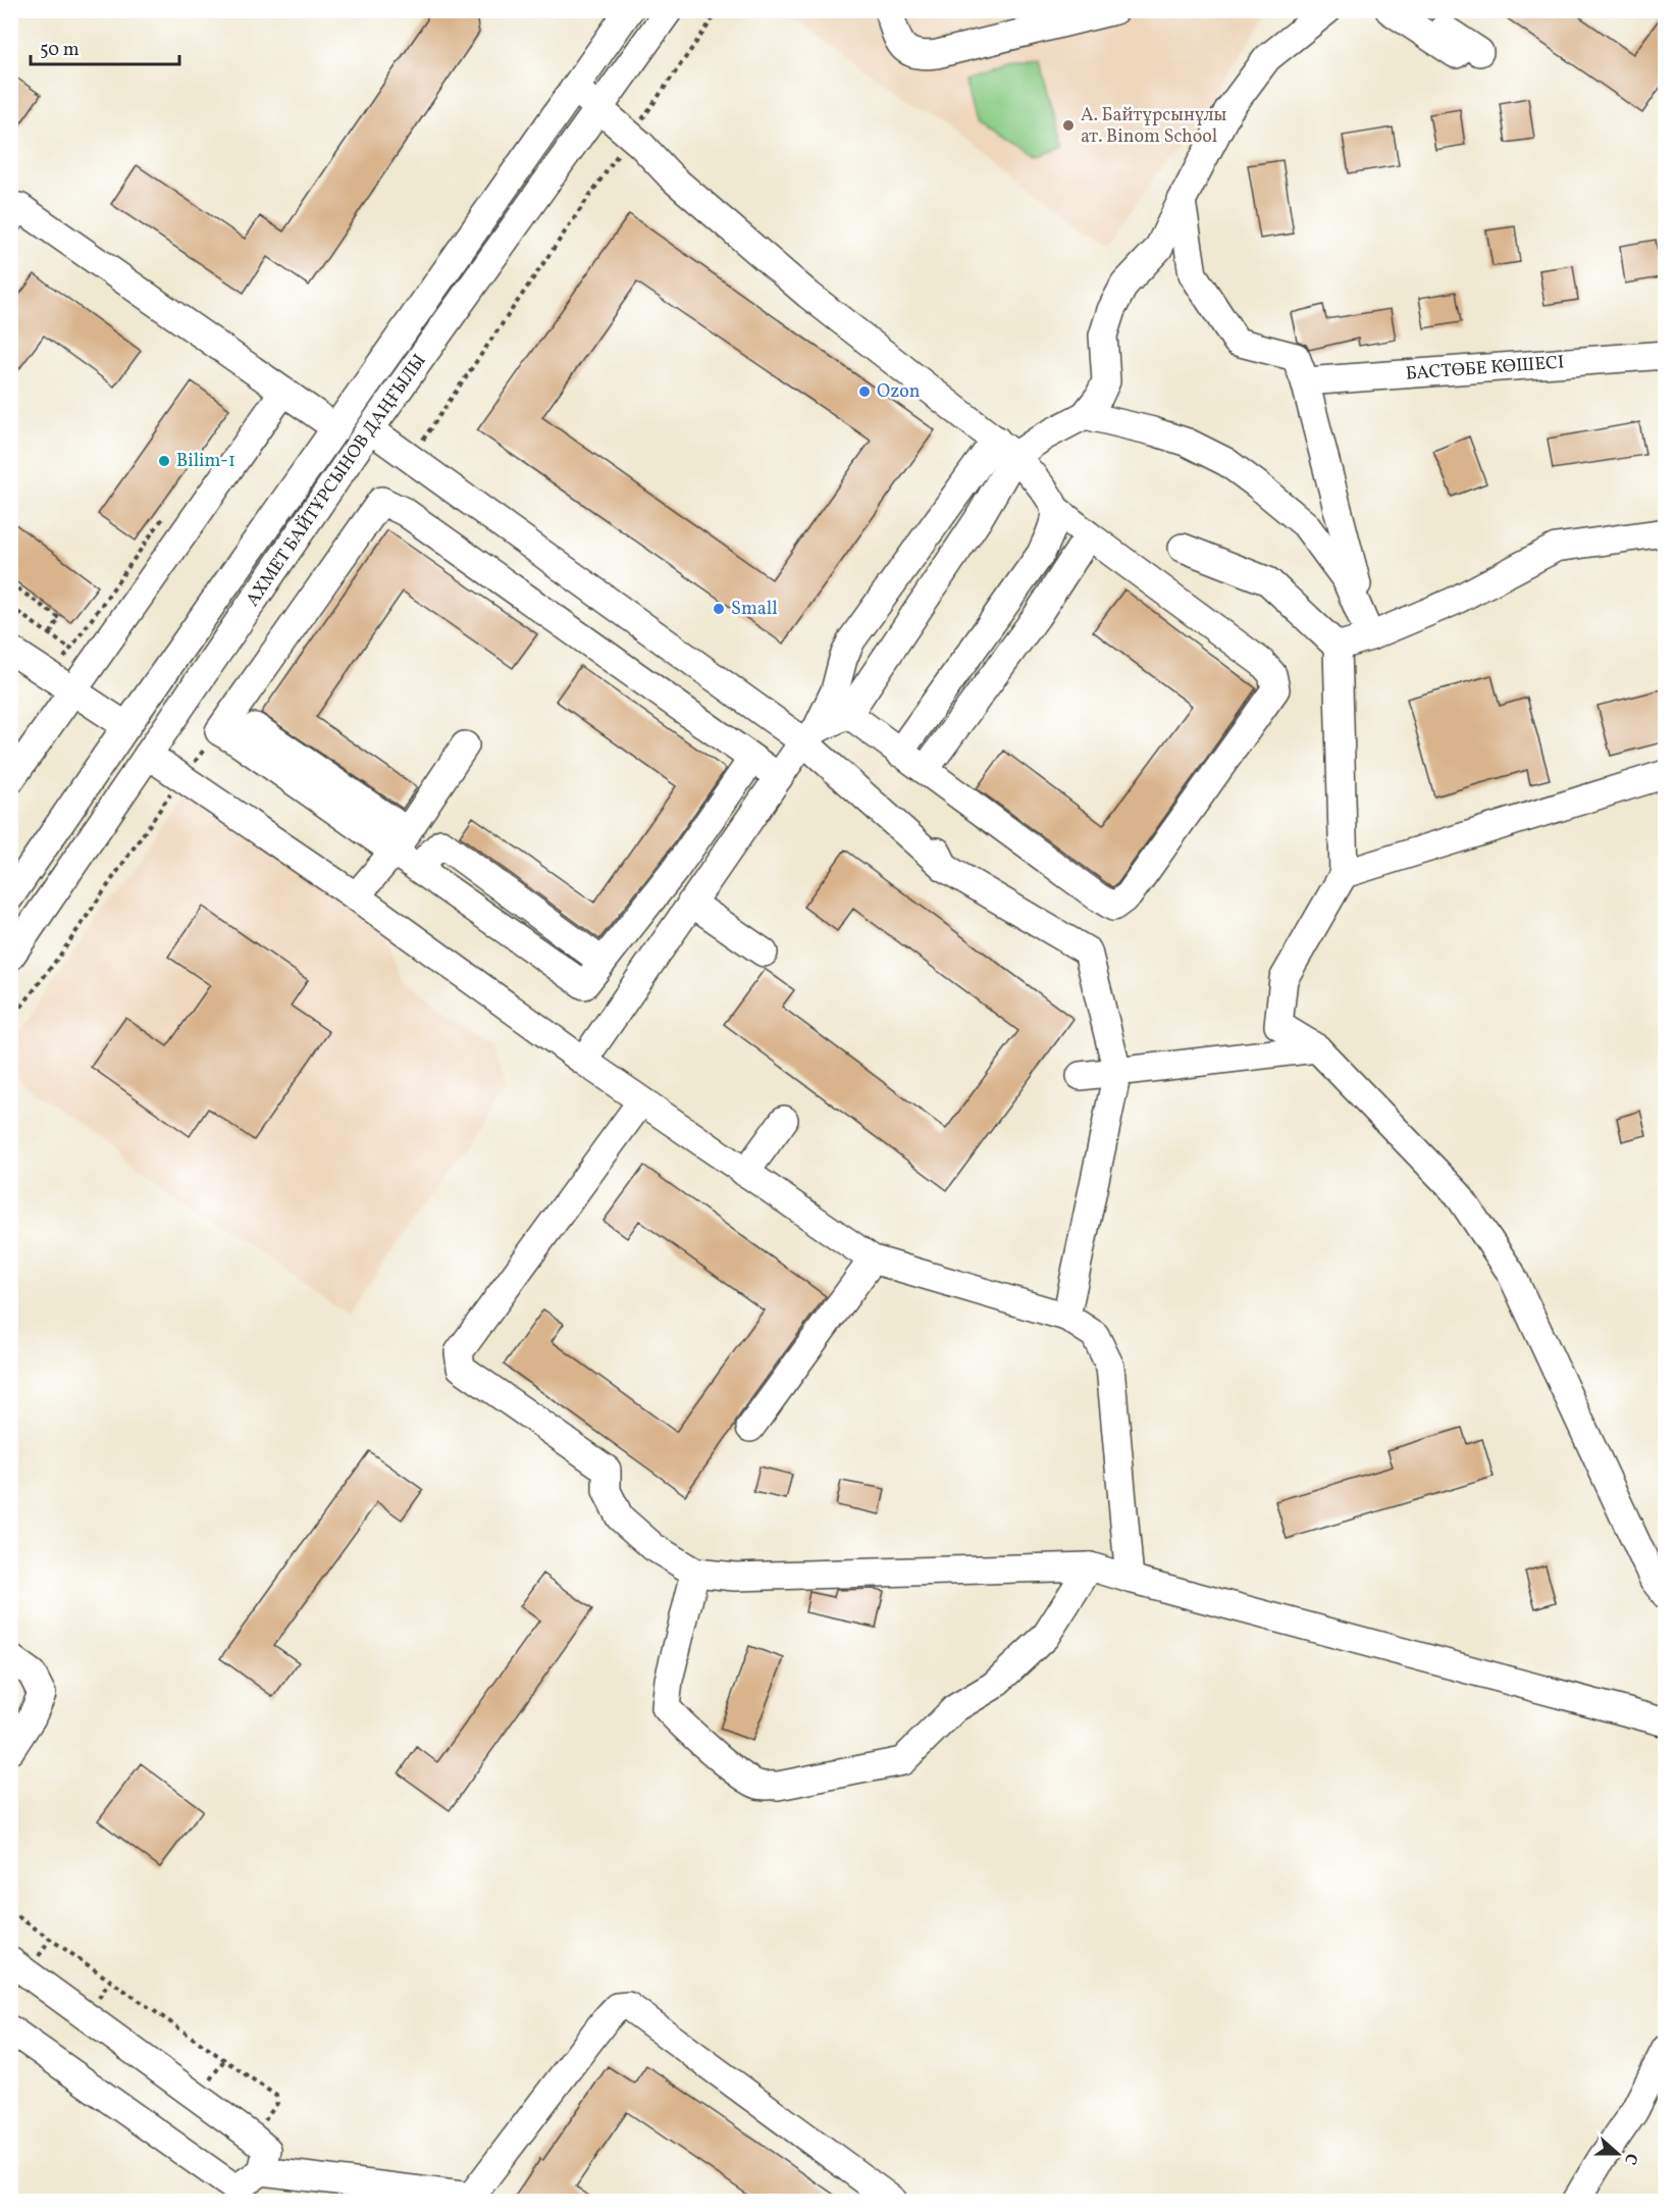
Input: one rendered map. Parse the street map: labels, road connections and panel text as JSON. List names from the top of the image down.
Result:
{
  "streets": {
    "street": ["БАСТӨБЕ КӨШЕСІ", "АХМЕТ БАЙТҰРСЫНОВ ДАҢҒЫЛЫ"]
  },
  "places": [
    "А. Байтұрсынұлы ат. Binom School",
    "Ozon",
    "Bilim-1",
    "Small"
  ],
  "scale_bar": "50 m",
  "north": "right"
}
